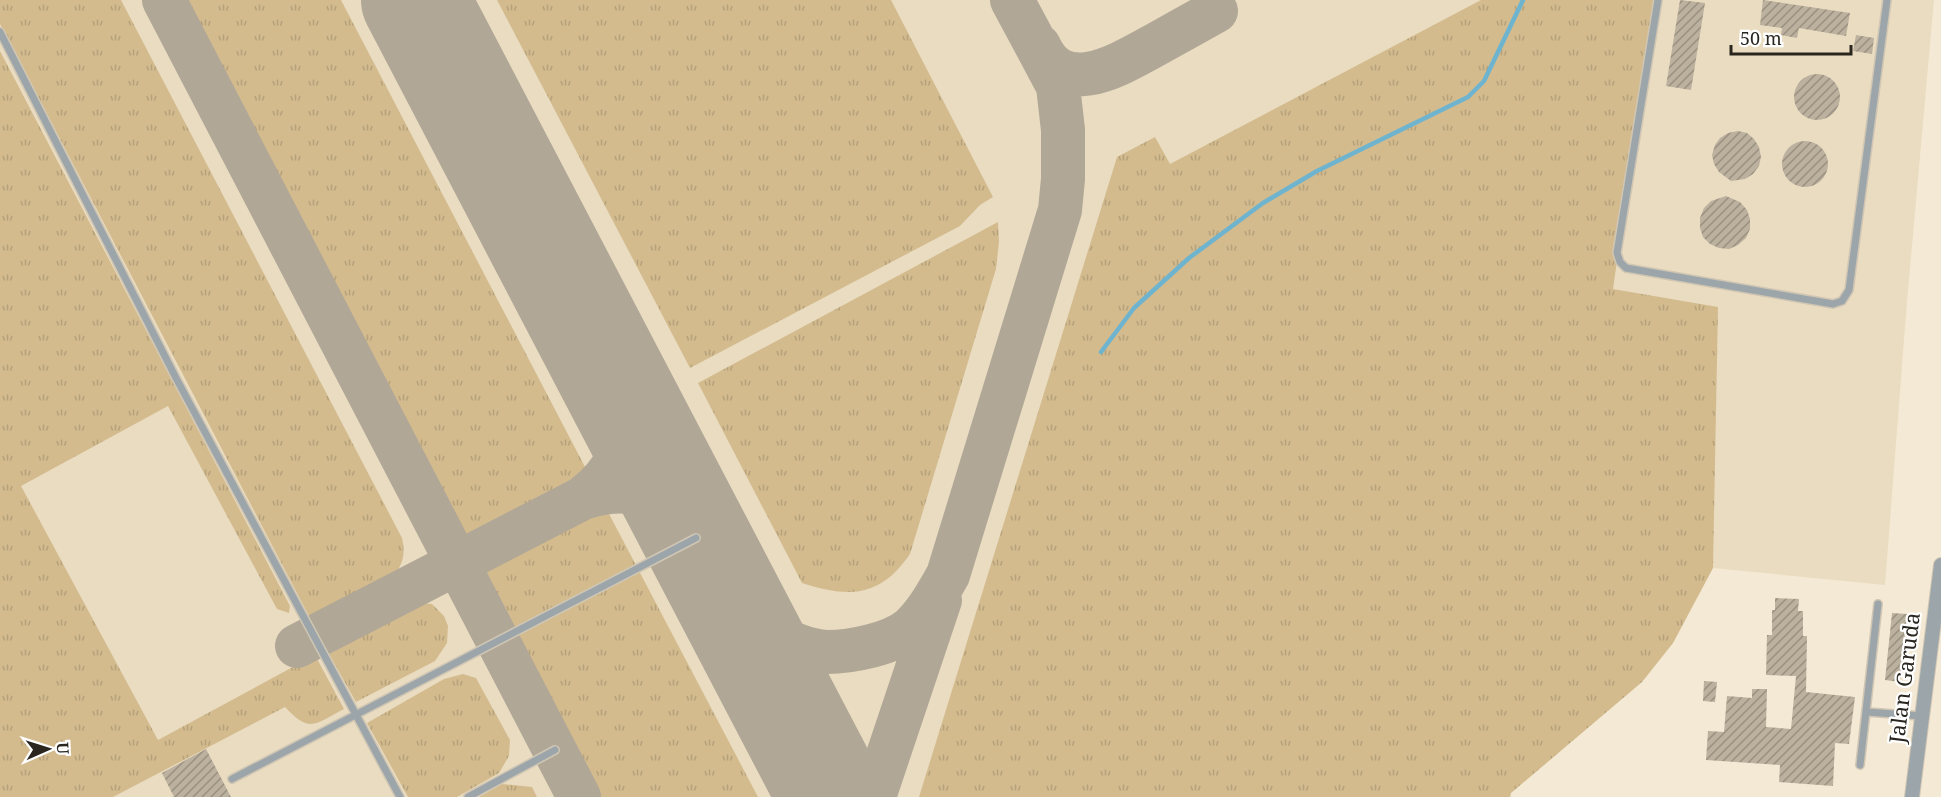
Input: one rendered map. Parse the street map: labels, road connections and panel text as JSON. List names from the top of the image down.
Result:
{
  "streets": {
    "street": ["Jalan Garuda"]
  },
  "scale_bar": "50 m",
  "north": "right"
}
